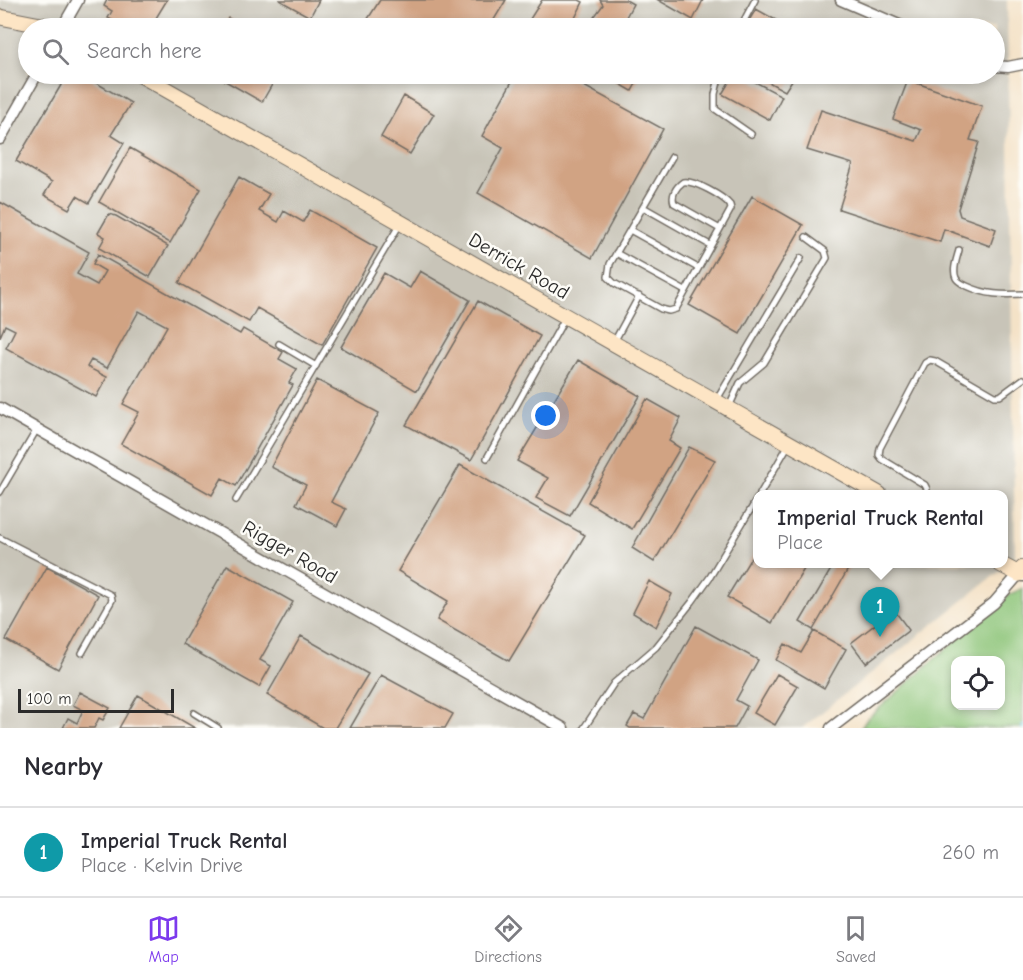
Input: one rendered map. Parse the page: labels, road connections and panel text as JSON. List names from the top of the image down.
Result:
{
  "streets": {
    "street": ["Derrick Road", "Rigger Road"]
  },
  "scale_bar": "100 m",
  "page": {
    "search": "Search here",
    "popup": ["Imperial Truck Rental", "Place"],
    "pins": "1",
    "scale": "100 m",
    "heading": "Nearby",
    "list": [
      {
        "mark": "1",
        "name": "Imperial Truck Rental",
        "note": "Place · Kelvin Drive",
        "value": "260 m"
      }
    ],
    "nav": ["Map", "Directions", "Saved"]
  }
}
